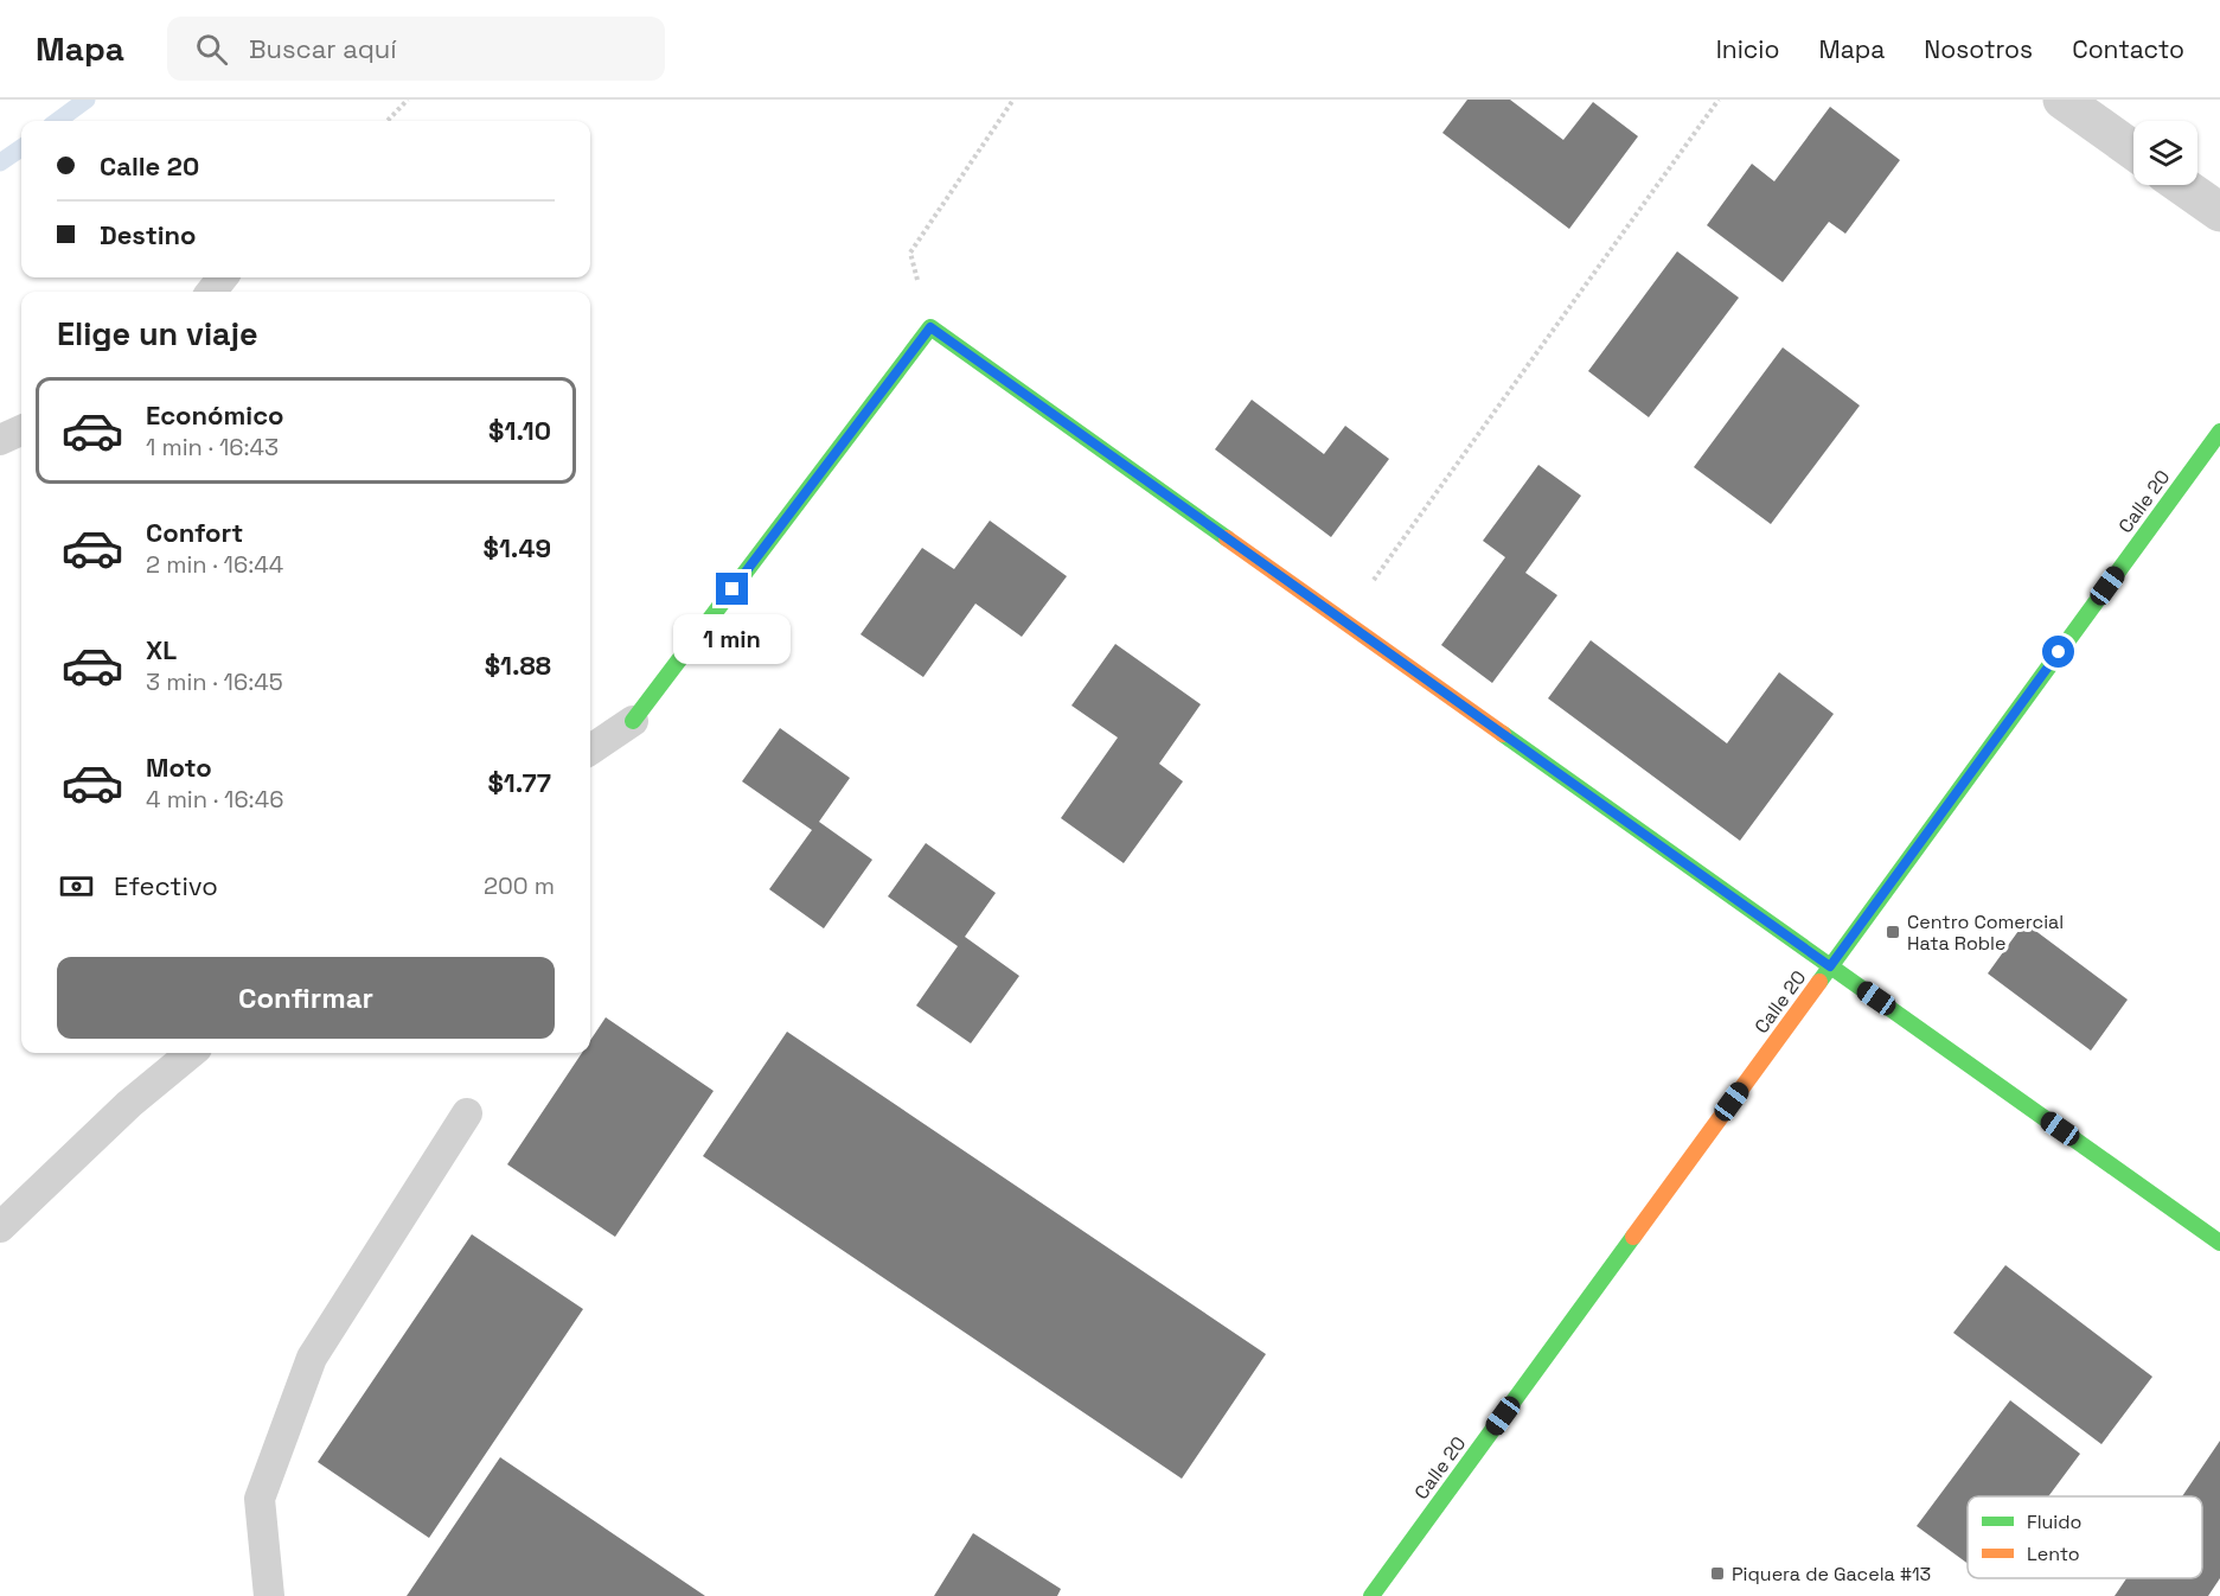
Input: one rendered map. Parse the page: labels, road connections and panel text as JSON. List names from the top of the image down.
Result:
{
  "streets": {
    "street": ["Calle 20"]
  },
  "places": {
    "transit": ["Centro Comercial Hata Roble", "Piquera de Gacela #13"]
  },
  "legend": ["Fluido", "Lento"],
  "page": {
    "header": "Mapa",
    "search": "Buscar aquí",
    "nav": [
      "Inicio",
      "Mapa",
      "Nosotros",
      "Contacto"
    ],
    "banner": ["Calle 20", "Destino"],
    "heading": "Elige un viaje",
    "list": [
      {
        "name": "Económico",
        "note": "1 min · 16:43",
        "value": "$1.10"
      },
      {
        "name": "Confort",
        "note": "2 min · 16:44",
        "value": "$1.49"
      },
      {
        "name": "XL",
        "note": "3 min · 16:45",
        "value": "$1.88"
      },
      {
        "name": "Moto",
        "note": "4 min · 16:46",
        "value": "$1.77"
      }
    ],
    "bubble": "1 min",
    "pay": ["Efectivo", "200 m"],
    "buttons": "Confirmar"
  }
}
